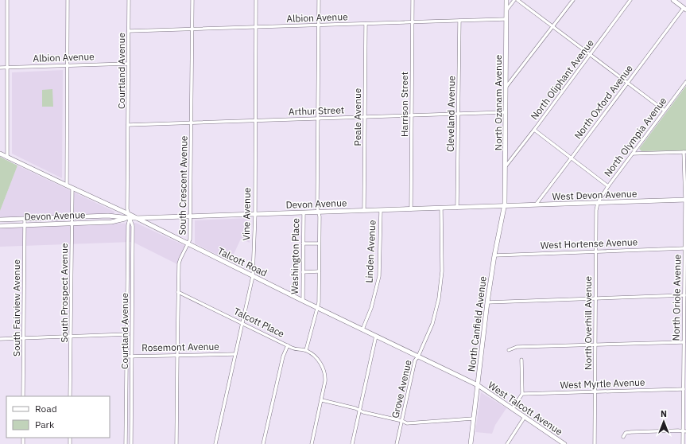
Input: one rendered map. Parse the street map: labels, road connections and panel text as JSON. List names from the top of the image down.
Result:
{
  "streets": {
    "street": [
      "Albion Avenue",
      "Courtland Avenue",
      "North Oliphant Avenue",
      "North Oxford Avenue",
      "North Ozanam Avenue",
      "Harrison Street",
      "Arthur Street",
      "Cleveland Avenue",
      "Peale Avenue",
      "North Olympia Avenue",
      "South Crescent Avenue",
      "West Devon Avenue",
      "Devon Avenue",
      "Vine Avenue",
      "West Hortense Avenue",
      "Linden Avenue",
      "Washington Place",
      "Talcott Road",
      "South Prospect Avenue",
      "North Oriole Avenue",
      "South Fairview Avenue",
      "Talcott Place",
      "North Overhill Avenue",
      "North Canfield Avenue",
      "Rosemont Avenue",
      "West Myrtle Avenue",
      "Grove Avenue",
      "West Talcott Avenue"
    ]
  },
  "crossings": [
    ["Albion Avenue", "Courtland Avenue"],
    ["Albion Avenue", "North Ozanam Avenue"],
    ["Albion Avenue", "Harrison Street"],
    ["Albion Avenue", "Cleveland Avenue"],
    ["Albion Avenue", "Peale Avenue"],
    ["Albion Avenue", "South Crescent Avenue"],
    ["Albion Avenue", "Vine Avenue"],
    ["Courtland Avenue", "Arthur Street"],
    ["Courtland Avenue", "Devon Avenue"],
    ["Courtland Avenue", "Rosemont Avenue"],
    ["North Oliphant Avenue", "North Ozanam Avenue"],
    ["North Oxford Avenue", "West Devon Avenue"],
    ["North Ozanam Avenue", "Arthur Street"],
    ["North Ozanam Avenue", "West Devon Avenue"],
    ["North Ozanam Avenue", "Devon Avenue"],
    ["North Ozanam Avenue", "North Canfield Avenue"],
    ["Harrison Street", "Arthur Street"],
    ["Harrison Street", "Devon Avenue"],
    ["Arthur Street", "Cleveland Avenue"],
    ["Arthur Street", "Peale Avenue"],
    ["Arthur Street", "South Crescent Avenue"],
    ["Arthur Street", "Vine Avenue"],
    ["Cleveland Avenue", "Devon Avenue"],
    ["Peale Avenue", "Devon Avenue"],
    ["North Olympia Avenue", "West Devon Avenue"],
    ["North Olympia Avenue", "North Overhill Avenue"],
    ["South Crescent Avenue", "Devon Avenue"],
    ["South Crescent Avenue", "Talcott Road"],
    ["South Crescent Avenue", "Talcott Place"],
    ["South Crescent Avenue", "Rosemont Avenue"],
    ["West Devon Avenue", "Devon Avenue"],
    ["West Devon Avenue", "North Oriole Avenue"],
    ["West Devon Avenue", "North Overhill Avenue"],
    ["West Devon Avenue", "North Canfield Avenue"],
    ["Devon Avenue", "Vine Avenue"],
    ["Devon Avenue", "Linden Avenue"],
    ["Devon Avenue", "Washington Place"],
    ["Devon Avenue", "Talcott Road"],
    ["Devon Avenue", "South Prospect Avenue"],
    ["Devon Avenue", "South Fairview Avenue"],
    ["Devon Avenue", "North Canfield Avenue"],
    ["Devon Avenue", "Grove Avenue"],
    ["Vine Avenue", "Talcott Road"],
    ["Vine Avenue", "Talcott Place"],
    ["Vine Avenue", "Rosemont Avenue"],
    ["West Hortense Avenue", "North Oriole Avenue"],
    ["West Hortense Avenue", "North Overhill Avenue"],
    ["West Hortense Avenue", "North Canfield Avenue"],
    ["Linden Avenue", "Talcott Road"],
    ["Washington Place", "Talcott Road"],
    ["Talcott Road", "North Canfield Avenue"],
    ["Talcott Road", "Grove Avenue"],
    ["Talcott Road", "West Talcott Avenue"],
    ["South Prospect Avenue", "Rosemont Avenue"],
    ["North Oriole Avenue", "West Myrtle Avenue"],
    ["South Fairview Avenue", "Rosemont Avenue"],
    ["North Overhill Avenue", "West Myrtle Avenue"],
    ["North Canfield Avenue", "West Talcott Avenue"]
  ],
  "legend": ["Road", "Park"],
  "north": "top"
}
